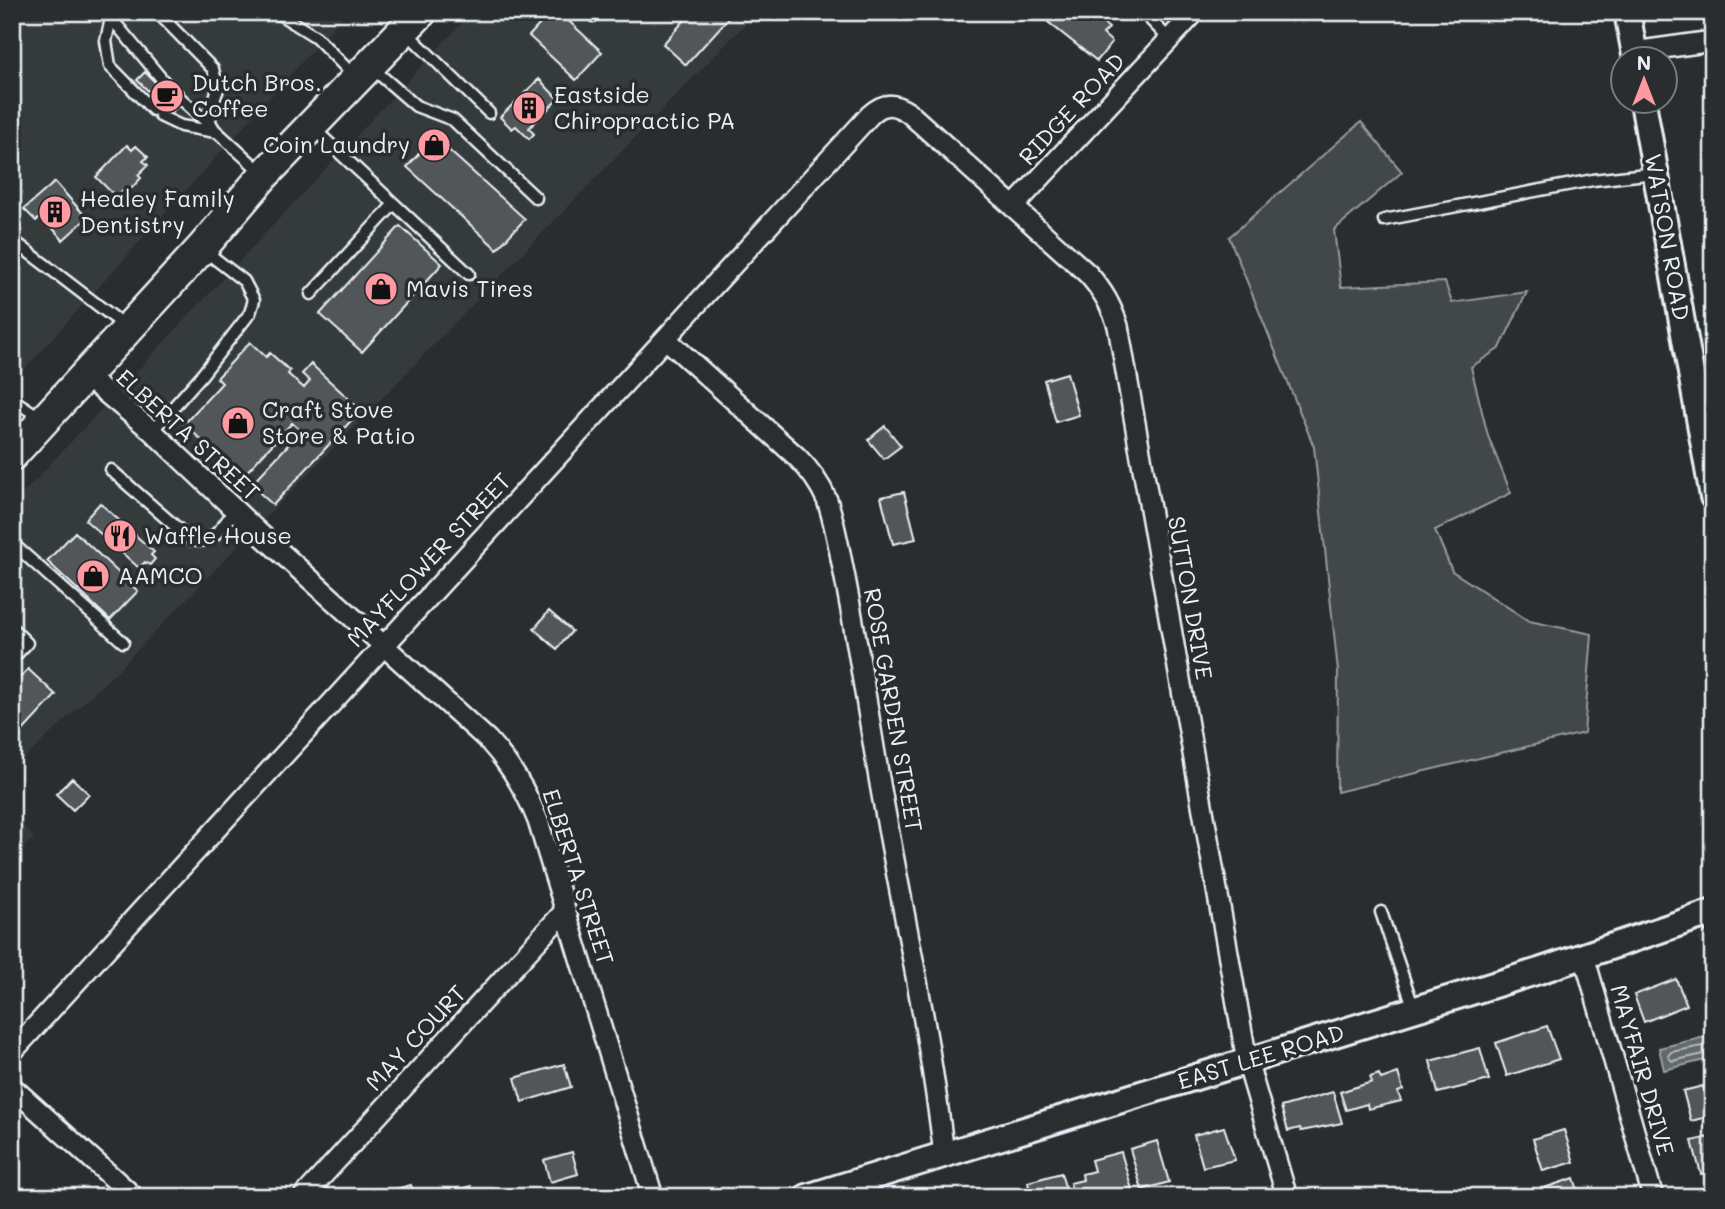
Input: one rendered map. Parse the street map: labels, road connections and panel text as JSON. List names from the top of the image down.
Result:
{
  "streets": {
    "street": [
      "RIDGE ROAD",
      "WATSON ROAD",
      "ELBERTA STREET",
      "MAYFLOWER STREET",
      "SUTTON DRIVE",
      "ROSE GARDEN STREET",
      "MAY COURT",
      "EAST LEE ROAD",
      "MAYFAIR DRIVE"
    ]
  },
  "crossings": [
    ["RIDGE ROAD", "SUTTON DRIVE"],
    ["ELBERTA STREET", "MAYFLOWER STREET"],
    ["ELBERTA STREET", "MAY COURT"],
    ["MAYFLOWER STREET", "SUTTON DRIVE"],
    ["MAYFLOWER STREET", "ROSE GARDEN STREET"],
    ["SUTTON DRIVE", "EAST LEE ROAD"],
    ["ROSE GARDEN STREET", "EAST LEE ROAD"],
    ["EAST LEE ROAD", "MAYFAIR DRIVE"]
  ],
  "places": {
    "cafe": ["Dutch Bros. Coffee"],
    "building": ["Eastside Chiropractic PA", "Healey Family Dentistry"],
    "shop": [
      "Coin Laundry",
      "Mavis Tires",
      "Craft Stove Store & Patio",
      "AAMCO"
    ],
    "restaurant": ["Waffle House"]
  },
  "north": "top"
}
